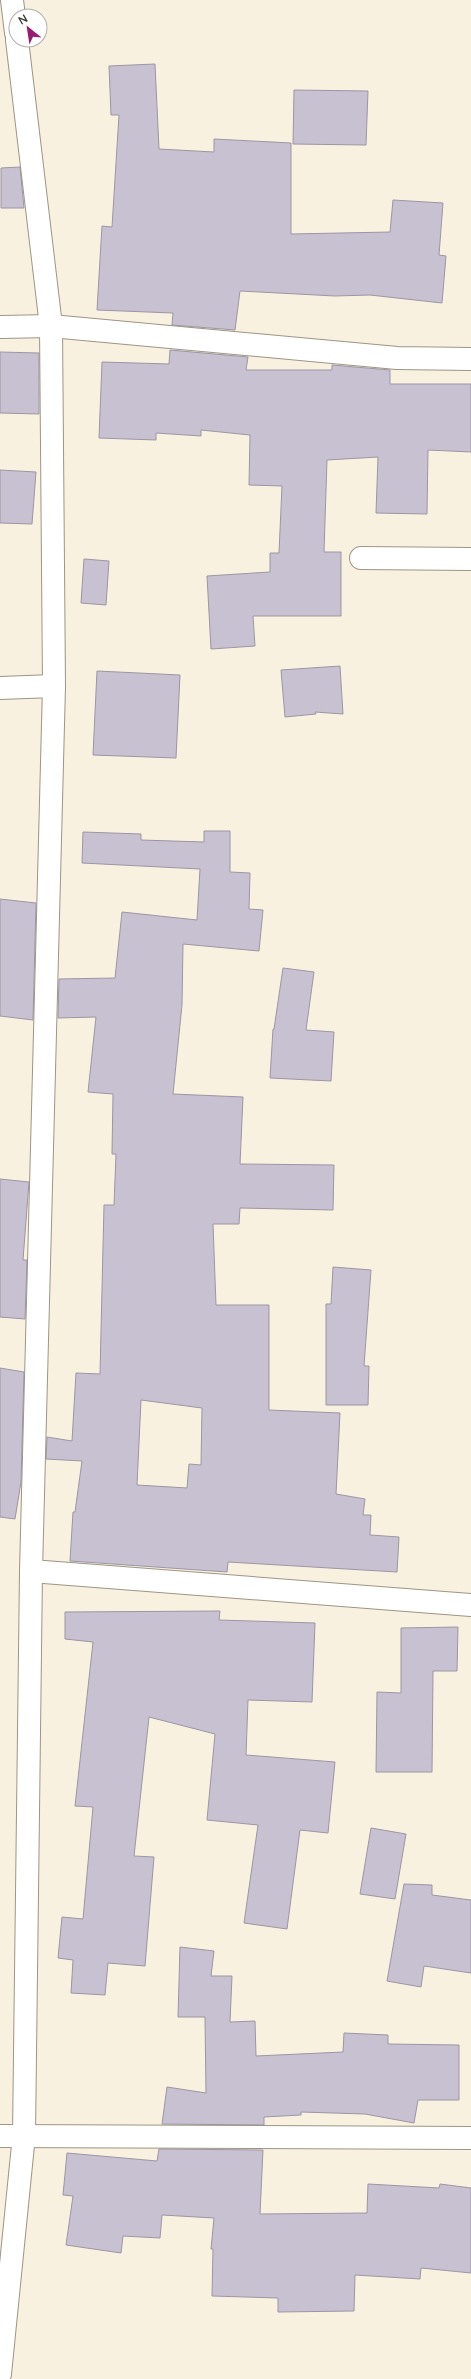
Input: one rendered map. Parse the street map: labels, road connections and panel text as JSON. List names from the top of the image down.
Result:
{
  "north": "top left"
}
